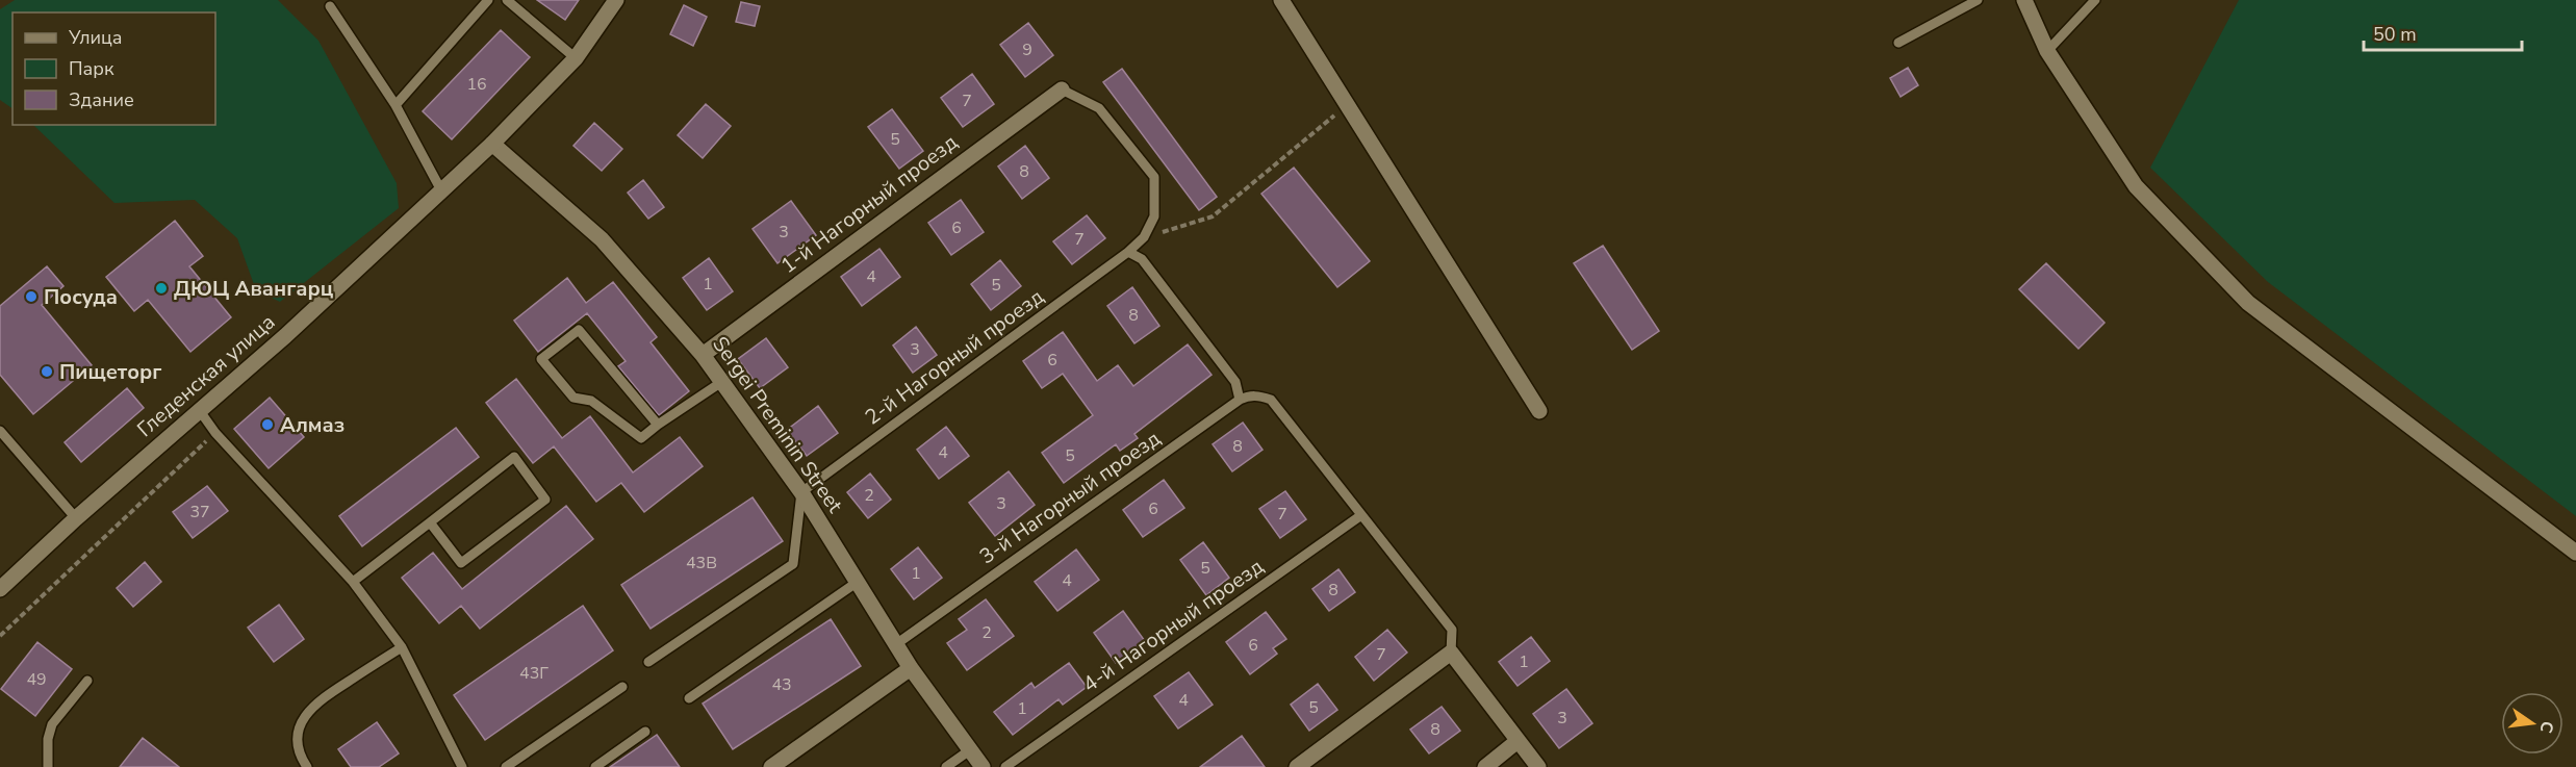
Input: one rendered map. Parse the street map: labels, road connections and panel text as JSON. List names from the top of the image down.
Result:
{
  "streets": {
    "street": ["1-й Нагорный проезд", "Гледенская улица", "Sergei Preminin Street"],
    "lane": ["2-й Нагорный проезд", "3-й Нагорный проезд", "4-й Нагорный проезд"]
  },
  "crossings": [
    ["1-й Нагорный проезд", "Sergei Preminin Street"],
    ["2-й Нагорный проезд", "Sergei Preminin Street"],
    ["Гледенская улица", "Sergei Preminin Street"],
    ["Sergei Preminin Street", "3-й Нагорный проезд"]
  ],
  "places": [
    "ДЮЦ Авангарц",
    "Посуда",
    "Пищеторг",
    "Алмаз"
  ],
  "house_numbers": [
    "9",
    "16",
    "7",
    "5",
    "8",
    "6",
    "3",
    "7",
    "4",
    "1",
    "5",
    "8",
    "3",
    "6",
    "8",
    "4",
    "5",
    "2",
    "3",
    "6",
    "37",
    "7",
    "43В",
    "5",
    "1",
    "4",
    "8",
    "2",
    "6",
    "7",
    "1",
    "43Г",
    "49",
    "43",
    "4",
    "5",
    "1",
    "3",
    "8"
  ],
  "legend": ["Улица", "Парк", "Здание"],
  "scale_bar": "50 m",
  "north": "right"
}
